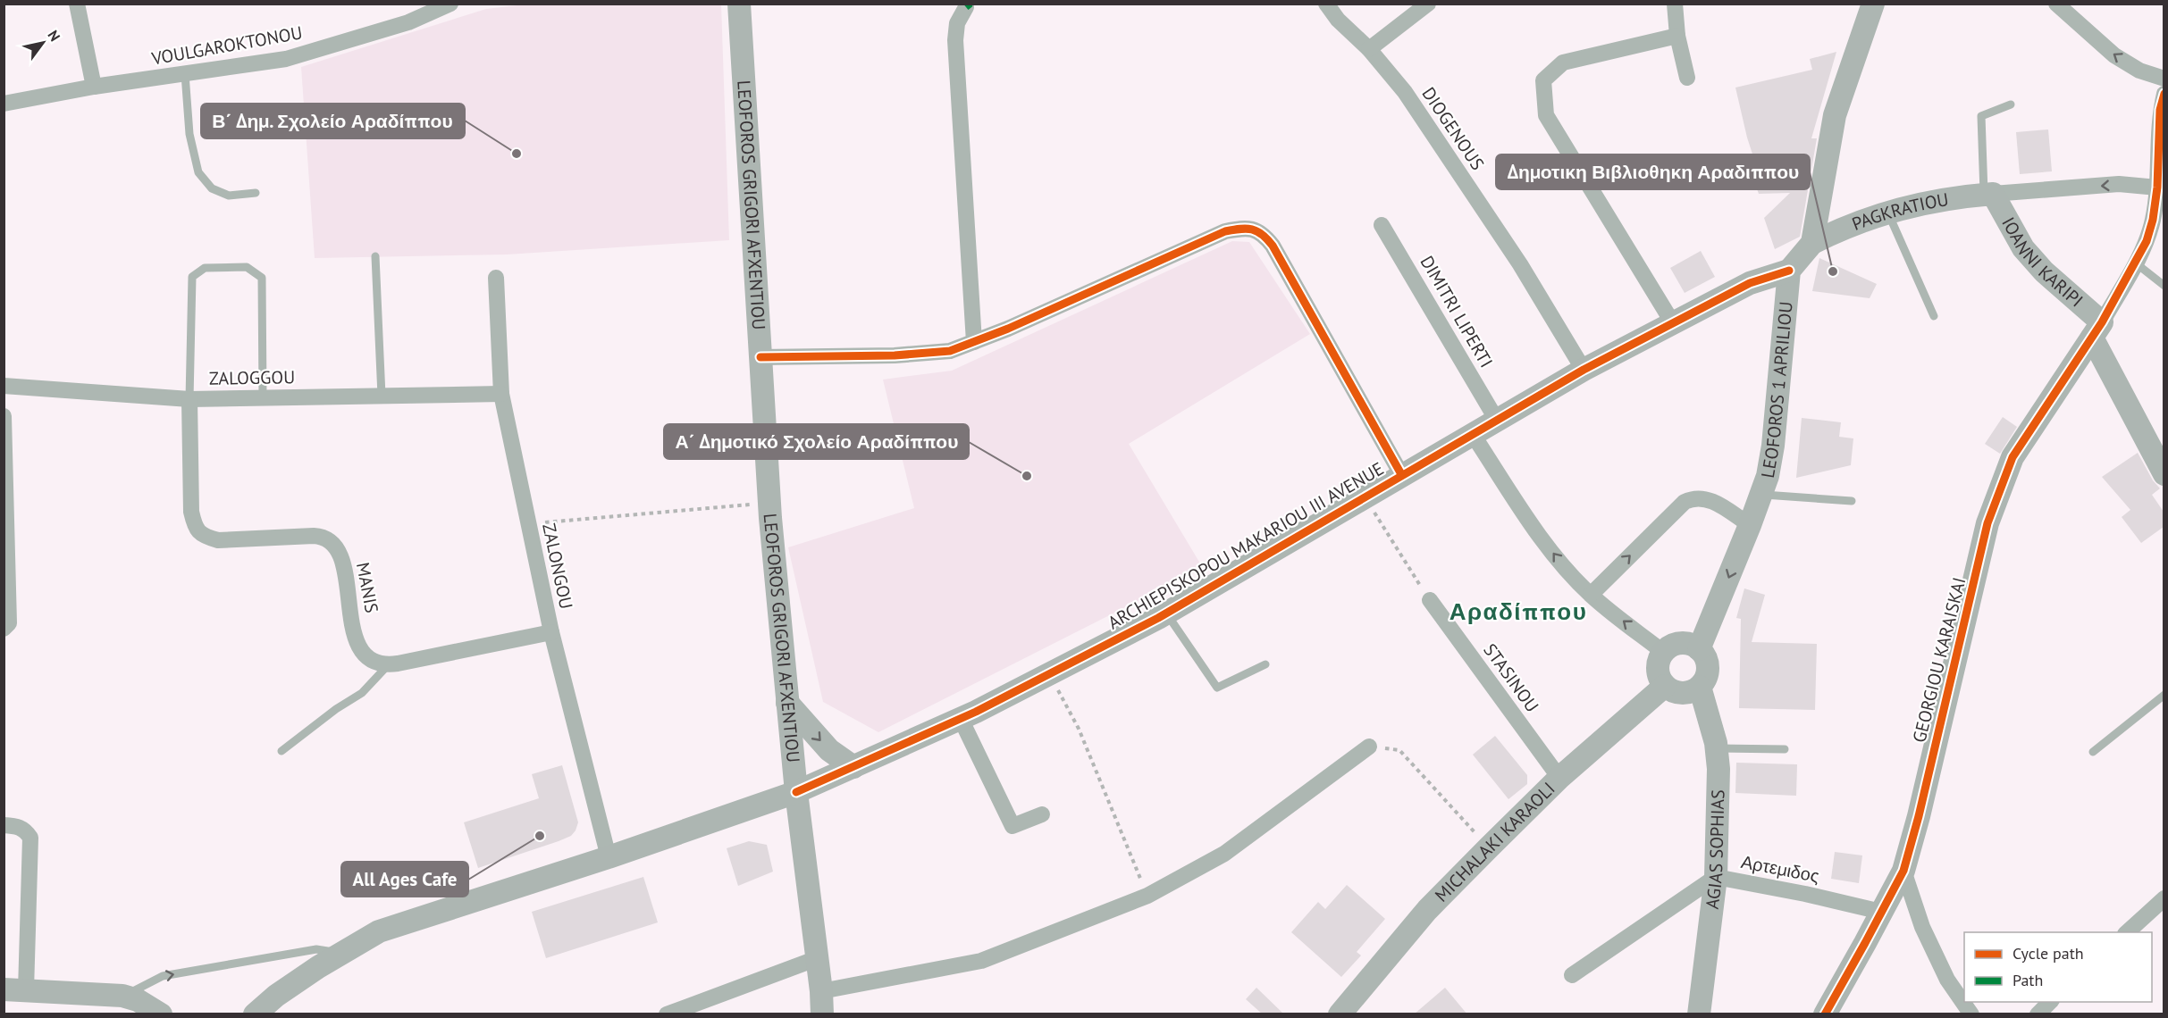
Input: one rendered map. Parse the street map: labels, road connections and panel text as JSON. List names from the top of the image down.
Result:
{
  "streets": {
    "main road": [
      "LEOFOROS GRIGORI AFXENTIOU",
      "PAGKRATIOU",
      "IOANNI KARIPI",
      "LEOFOROS 1 APRILIOU",
      "ARCHIEPISKOPOU MAKARIOU III AVENUE",
      "GEORGIOU KARAISKAI",
      "MICHALAKI KARAOLI",
      "AGIAS SOPHIAS"
    ],
    "street": [
      "VOULGAROKTONOU",
      "DIOGENOUS",
      "DIMITRI LIPERTI",
      "ZALOGGOU",
      "ZALONGOU",
      "MANIS",
      "STASINOU",
      "Αρτεμιδος"
    ]
  },
  "crossings": [
    ["DIOGENOUS", "ARCHIEPISKOPOU MAKARIOU III AVENUE"],
    ["LEOFOROS GRIGORI AFXENTIOU", "ARCHIEPISKOPOU MAKARIOU III AVENUE"],
    ["PAGKRATIOU", "IOANNI KARIPI"],
    ["IOANNI KARIPI", "GEORGIOU KARAISKAI"],
    ["DIMITRI LIPERTI", "ARCHIEPISKOPOU MAKARIOU III AVENUE"],
    ["ZALOGGOU", "ZALONGOU"],
    ["ZALOGGOU", "MANIS"],
    ["LEOFOROS 1 APRILIOU", "ARCHIEPISKOPOU MAKARIOU III AVENUE"],
    ["LEOFOROS 1 APRILIOU", "MICHALAKI KARAOLI"],
    ["LEOFOROS 1 APRILIOU", "AGIAS SOPHIAS"],
    ["ARCHIEPISKOPOU MAKARIOU III AVENUE", "ZALONGOU"],
    ["GEORGIOU KARAISKAI", "Αρτεμιδος"],
    ["STASINOU", "MICHALAKI KARAOLI"],
    ["MICHALAKI KARAOLI", "AGIAS SOPHIAS"],
    ["AGIAS SOPHIAS", "Αρτεμιδος"]
  ],
  "districts": ["Αραδίππου"],
  "places": [
    "Β´ Δημ. Σχολείο Αραδίππου",
    "Δημοτικη Βιβλιοθηκη Αραδιππου",
    "Α´ Δημοτικό Σχολείο Αραδίππου",
    "All Ages Cafe"
  ],
  "legend": ["Cycle path", "Path"],
  "north": "top right"
}
